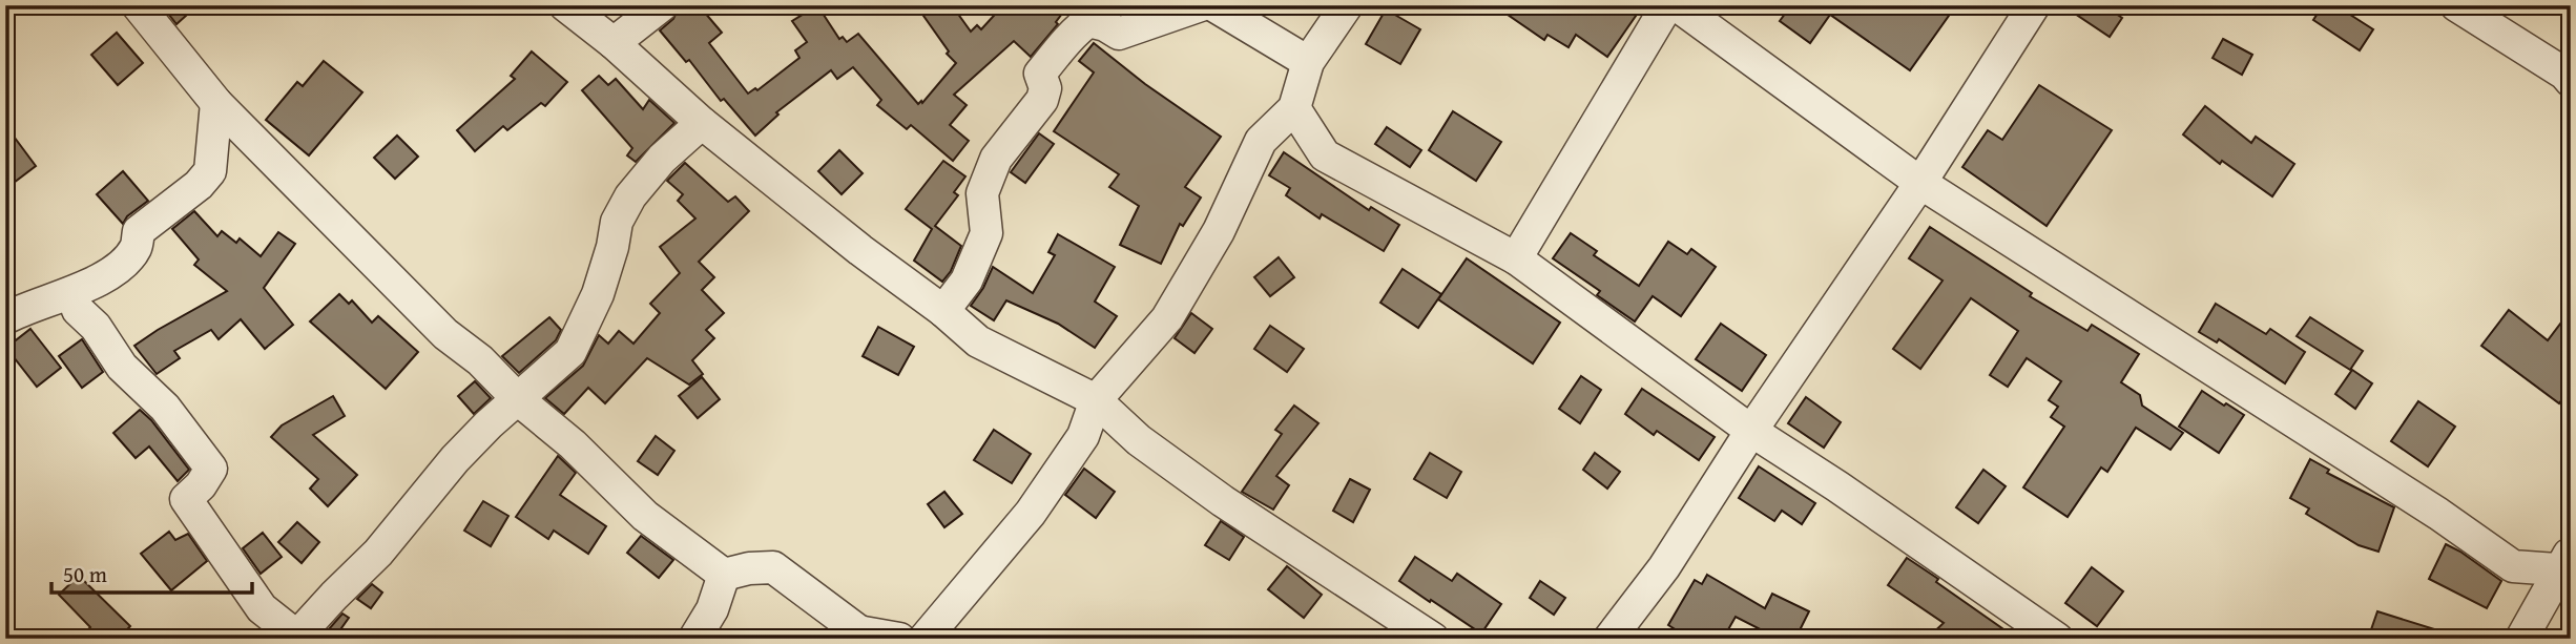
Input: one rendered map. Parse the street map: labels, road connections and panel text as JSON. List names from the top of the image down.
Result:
{
  "scale_bar": "50 m"
}
